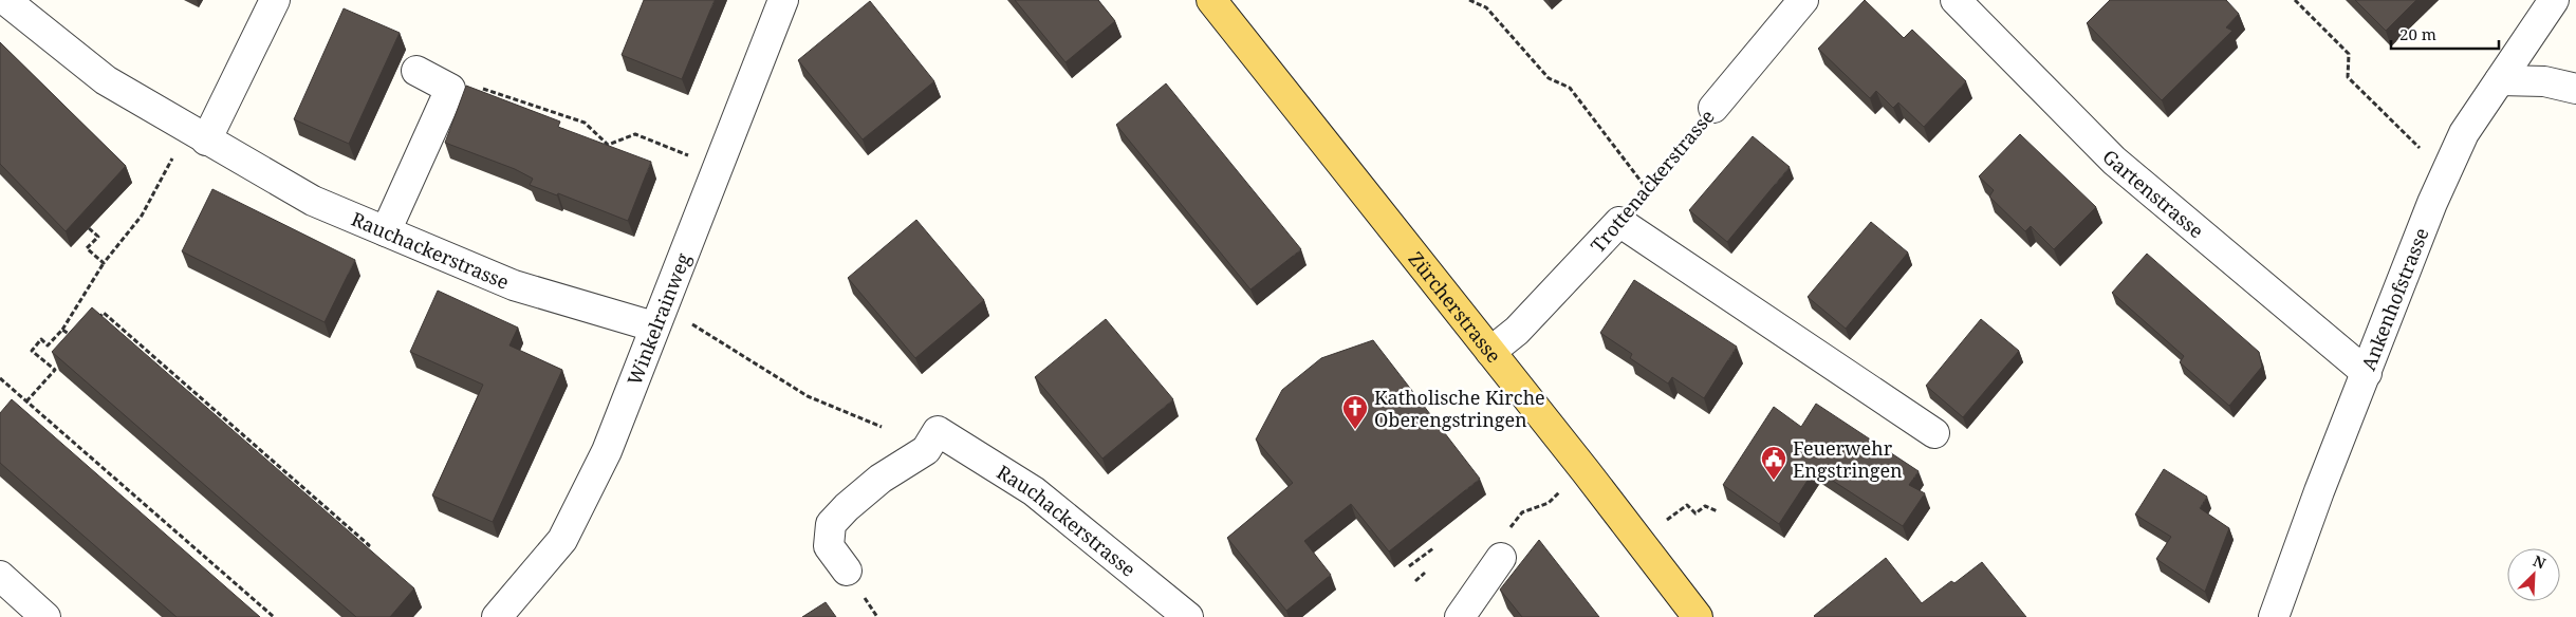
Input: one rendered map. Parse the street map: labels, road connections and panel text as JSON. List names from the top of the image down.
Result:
{
  "streets": {
    "main road": ["Zürcherstrasse"],
    "street": [
      "Trottenackerstrasse",
      "Gartenstrasse",
      "Rauchackerstrasse",
      "Ankenhofstrasse",
      "Winkelrainweg"
    ]
  },
  "crossings": [
    ["Trottenackerstrasse", "Zürcherstrasse"],
    ["Gartenstrasse", "Ankenhofstrasse"],
    ["Rauchackerstrasse", "Winkelrainweg"]
  ],
  "places": {
    "church": ["Katholische Kirche Oberengstringen"],
    "public building": ["Feuerwehr Engstringen"]
  },
  "scale_bar": "20 m",
  "north": "top right"
}
